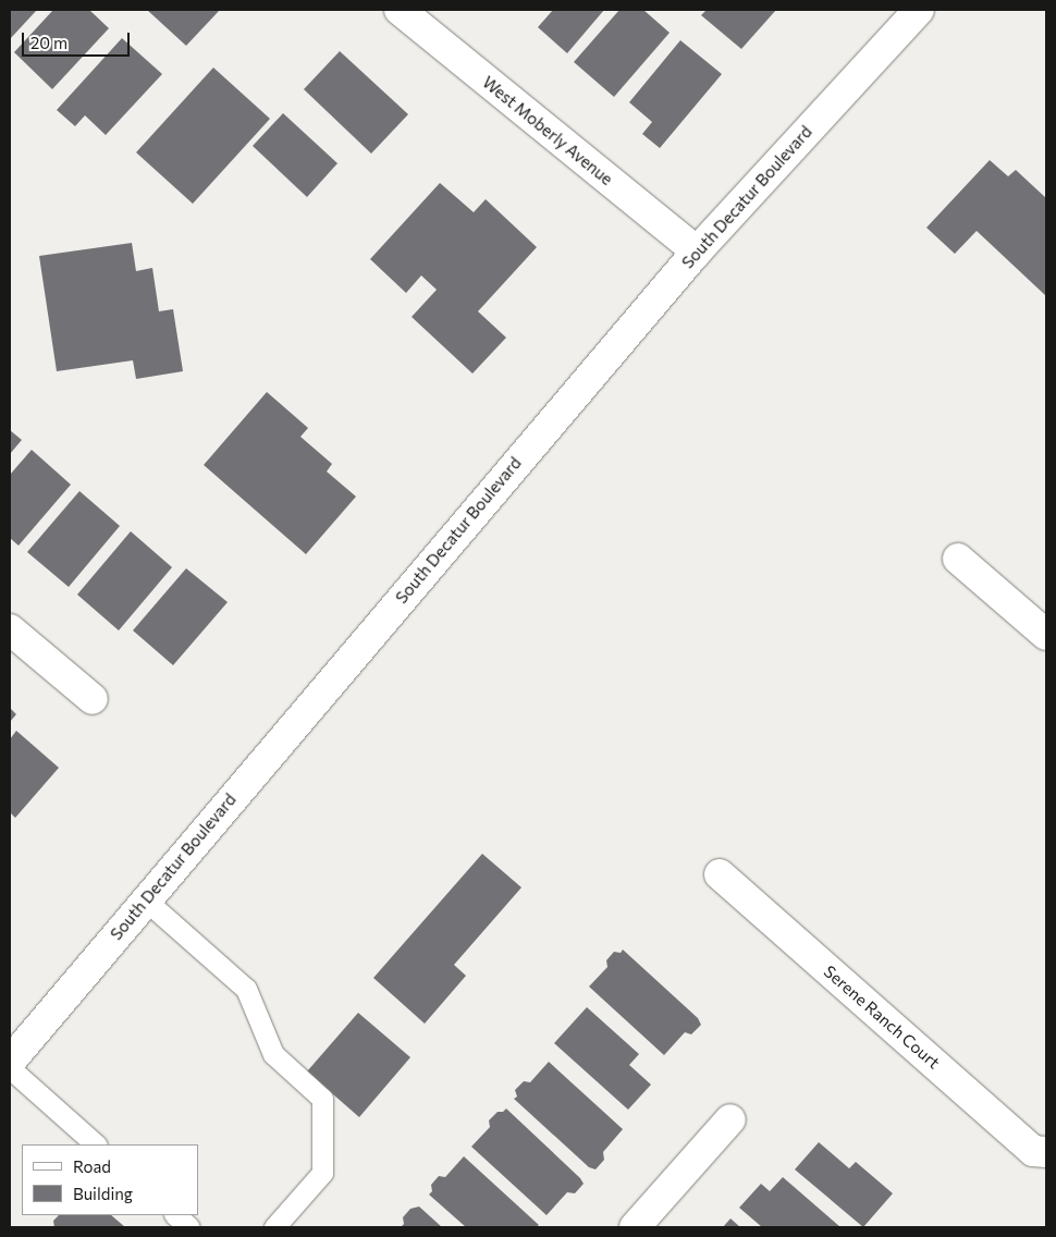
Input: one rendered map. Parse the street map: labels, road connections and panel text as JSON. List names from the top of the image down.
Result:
{
  "streets": {
    "main road": ["West Moberly Avenue", "South Decatur Boulevard", "Serene Ranch Court"]
  },
  "crossings": [
    ["West Moberly Avenue", "South Decatur Boulevard"]
  ],
  "legend": ["Road", "Building"],
  "scale_bar": "20 m"
}
